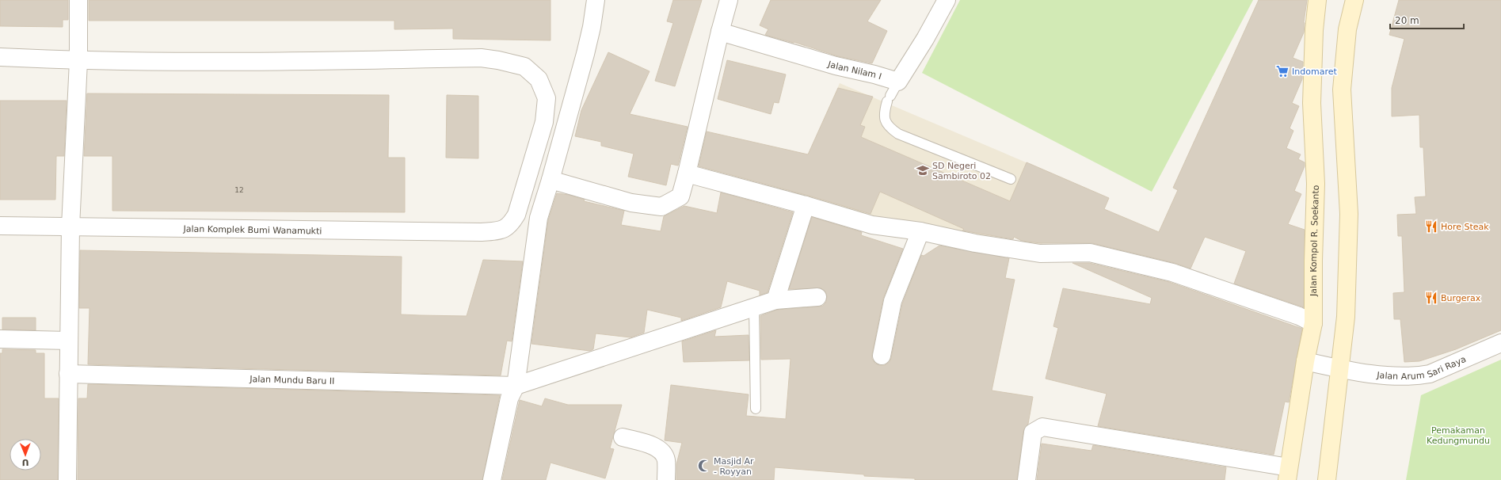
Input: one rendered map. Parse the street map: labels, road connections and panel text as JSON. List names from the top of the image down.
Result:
{
  "streets": {
    "main road": ["Jalan Kompol R. Soekanto"],
    "street": [
      "Jalan Nilam I",
      "Jalan Komplek Bumi Wanamukti",
      "Jalan Arum Sari Raya",
      "Jalan Mundu Baru II"
    ]
  },
  "crossings": [
    ["Jalan Kompol R. Soekanto", "Jalan Arum Sari Raya"]
  ],
  "parks": ["Pemakaman Kedungmundu"],
  "places": {
    "supermarket": ["Indomaret"],
    "school or university": ["SD Negeri Sambiroto 02"],
    "restaurant": ["Hore Steak", "Burgerax"],
    "mosque": ["Masjid Ar - Royyan"]
  },
  "house_numbers": ["12"],
  "scale_bar": "20 m",
  "north": "bottom"
}
